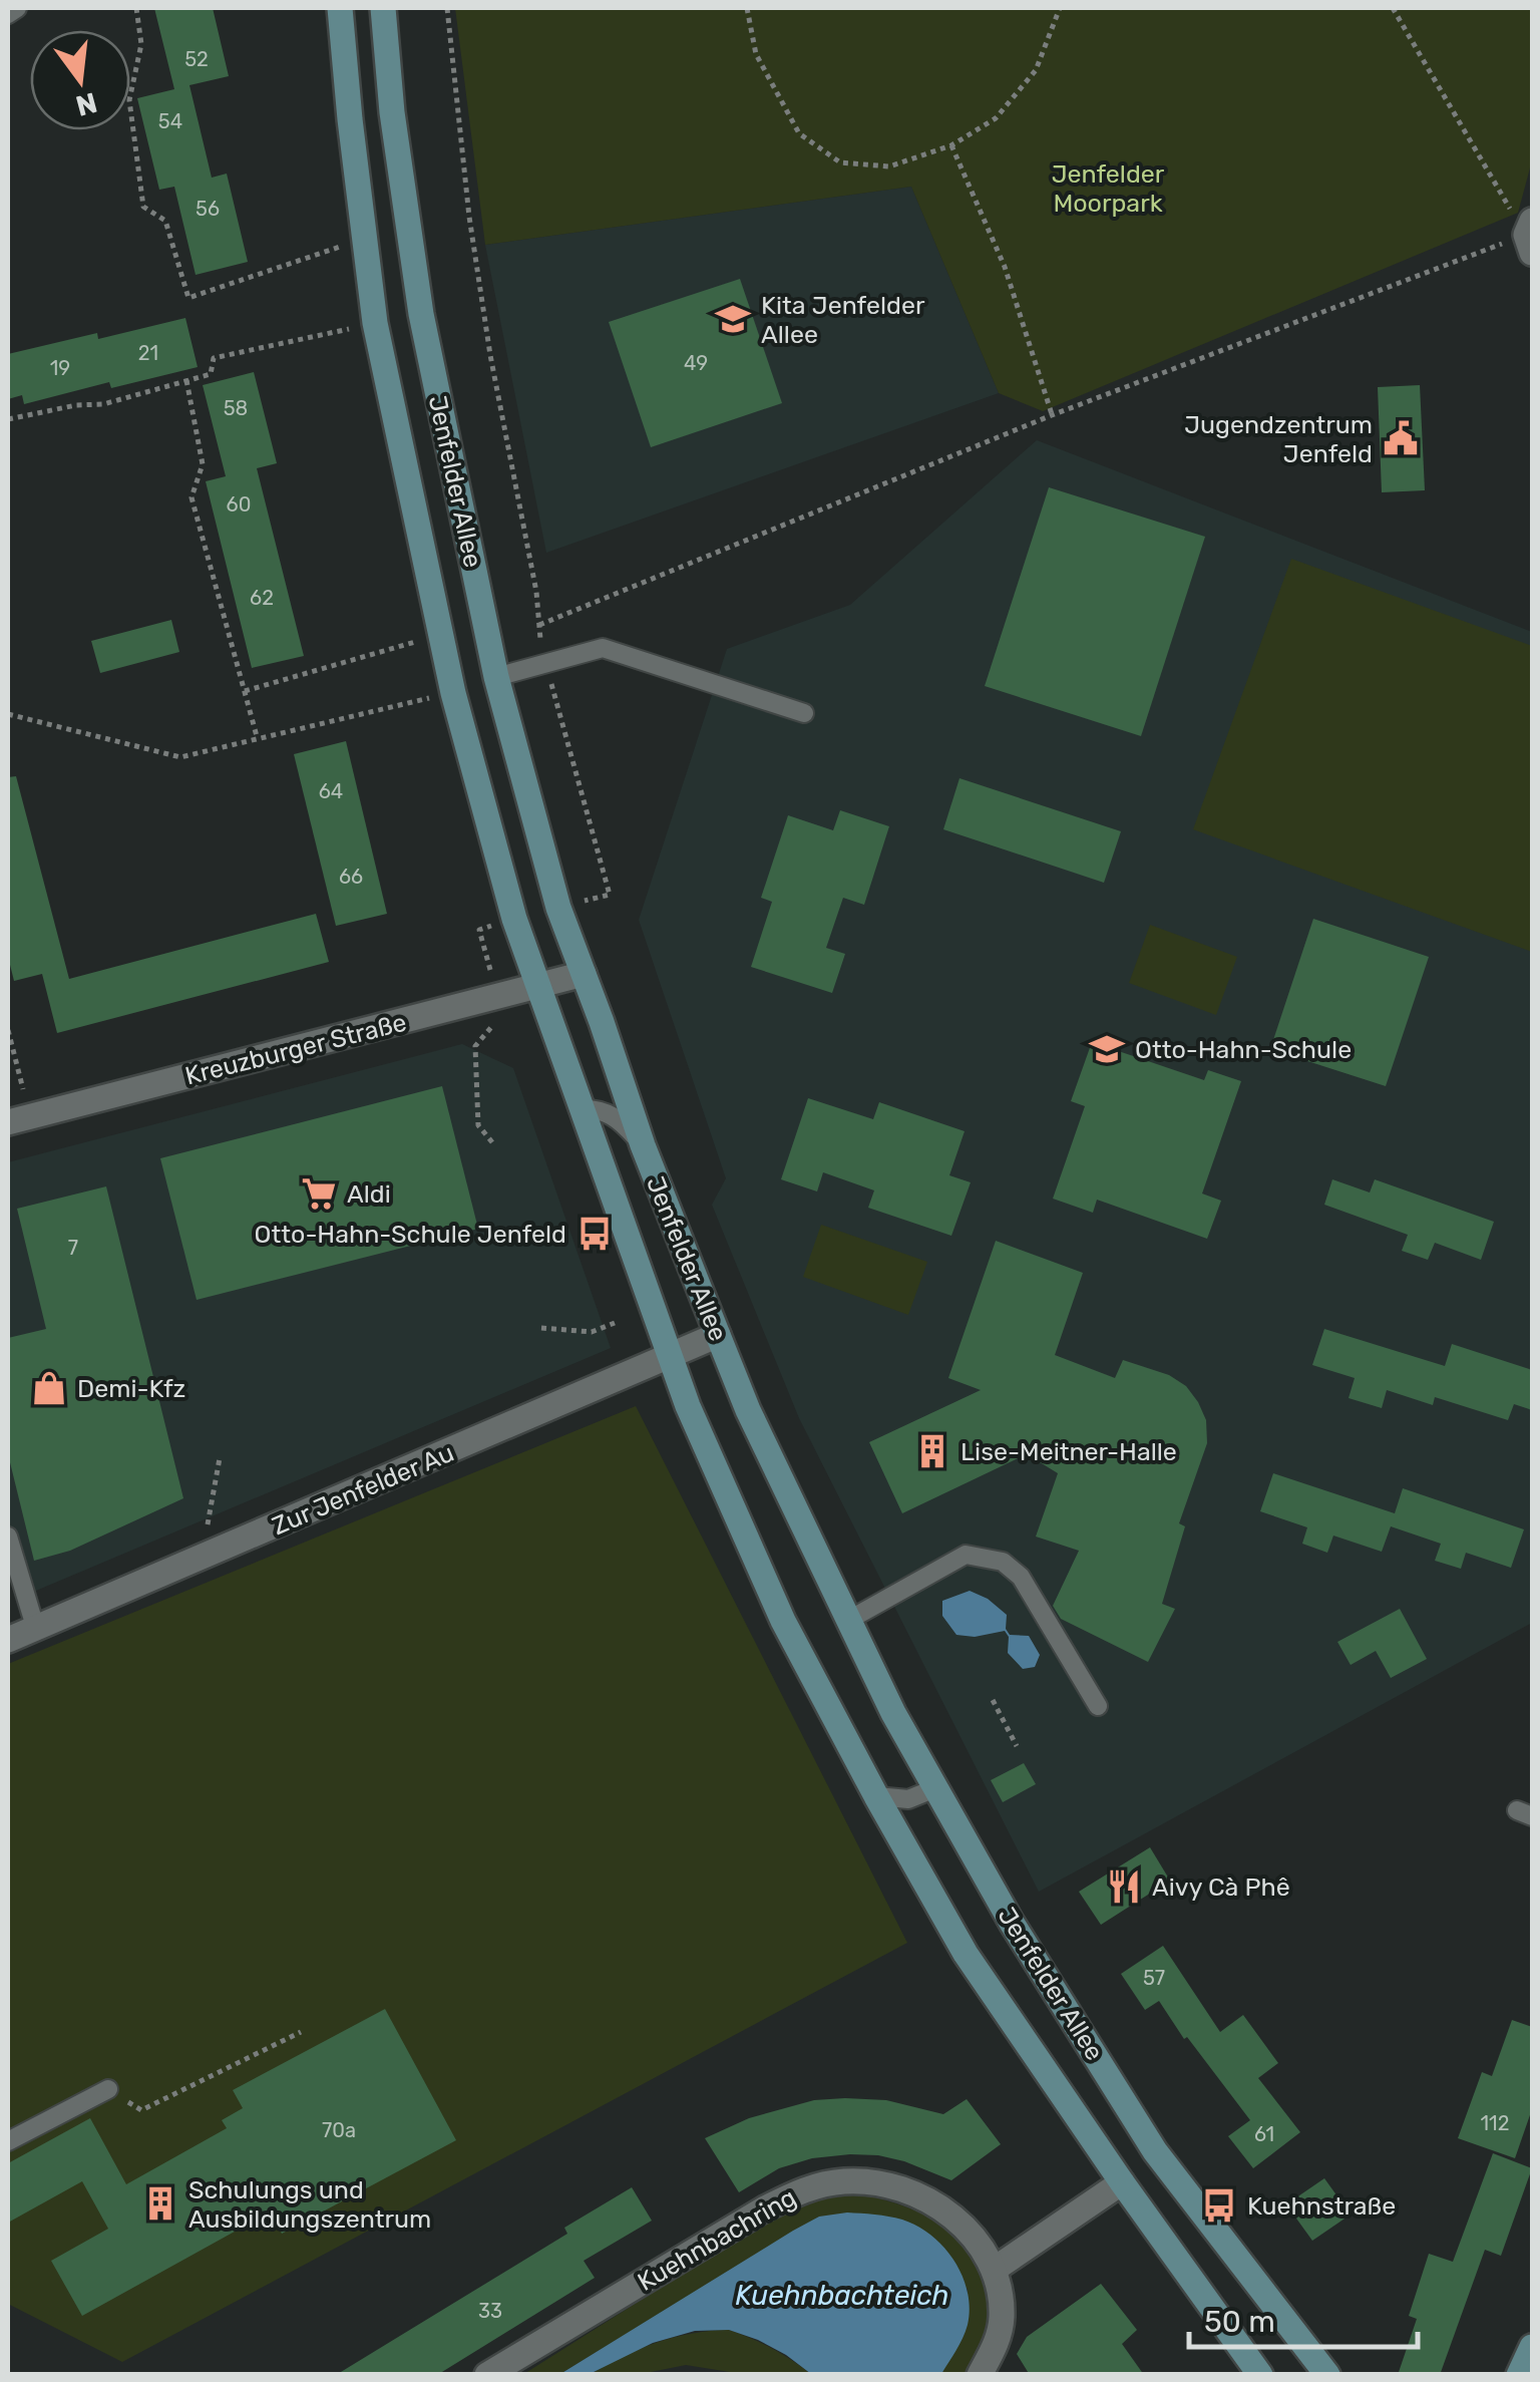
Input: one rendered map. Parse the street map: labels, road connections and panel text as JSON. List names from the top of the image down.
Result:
{
  "streets": {
    "main road": ["Jenfelder Allee"],
    "street": ["Kreuzburger Straße", "Zur Jenfelder Au", "Kuehnbachring"]
  },
  "crossings": [
    ["Jenfelder Allee", "Kreuzburger Straße"],
    ["Jenfelder Allee", "Zur Jenfelder Au"]
  ],
  "water": ["Kuehnbachteich"],
  "parks": ["Jenfelder Moorpark"],
  "places": {
    "school or university": ["Kita Jenfelder Allee", "Otto-Hahn-Schule"],
    "public building": ["Jugendzentrum Jenfeld"],
    "supermarket": ["Aldi"],
    "bus stop": ["Otto-Hahn-Schule Jenfeld", "Kuehnstraße"],
    "shop": ["Demi-Kfz"],
    "building": ["Lise-Meitner-Halle", "Schulungs und Ausbildungszentrum"],
    "restaurant": ["Aivy Cà Phê"]
  },
  "house_numbers": [
    "52",
    "54",
    "56",
    "21",
    "49",
    "19",
    "58",
    "60",
    "62",
    "64",
    "66",
    "7",
    "57",
    "112",
    "70a",
    "61",
    "33"
  ],
  "scale_bar": "50 m",
  "north": "bottom"
}
